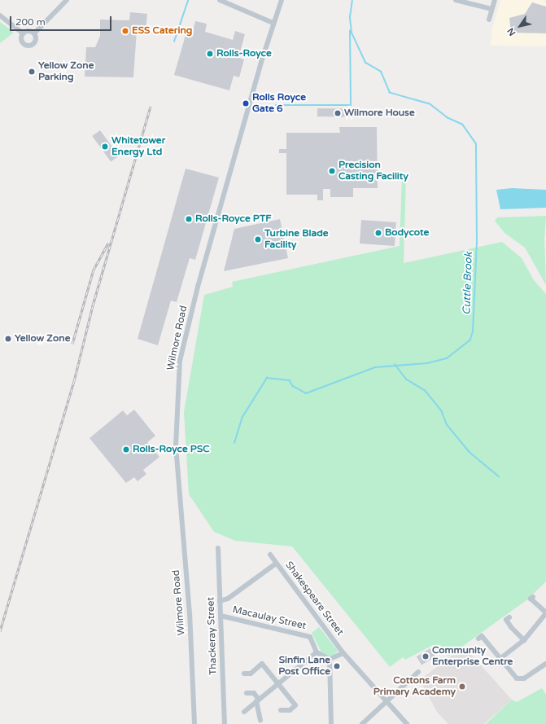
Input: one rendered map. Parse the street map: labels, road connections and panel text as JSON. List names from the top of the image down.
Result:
{
  "streets": {
    "street": [
      "Wilmore Road",
      "Shakespeare Street",
      "Macaulay Street",
      "Thackeray Street"
    ]
  },
  "crossings": [
    ["Macaulay Street", "Thackeray Street"]
  ],
  "water": ["Cuttle Brook"],
  "places": [
    "ESS Catering",
    "Rolls-Royce",
    "Yellow Zone Parking",
    "Rolls Royce Gate 6",
    "Wilmore House",
    "Whitetower Energy Ltd",
    "Precision Casting Facility",
    "Rolls-Royce PTF",
    "Bodycote",
    "Turbine Blade Facility",
    "Yellow Zone",
    "Rolls-Royce PSC",
    "Community Enterprise Centre",
    "Sinfin Lane Post Office",
    "Cottons Farm Primary Academy"
  ],
  "scale_bar": "200 m",
  "north": "bottom left"
}
